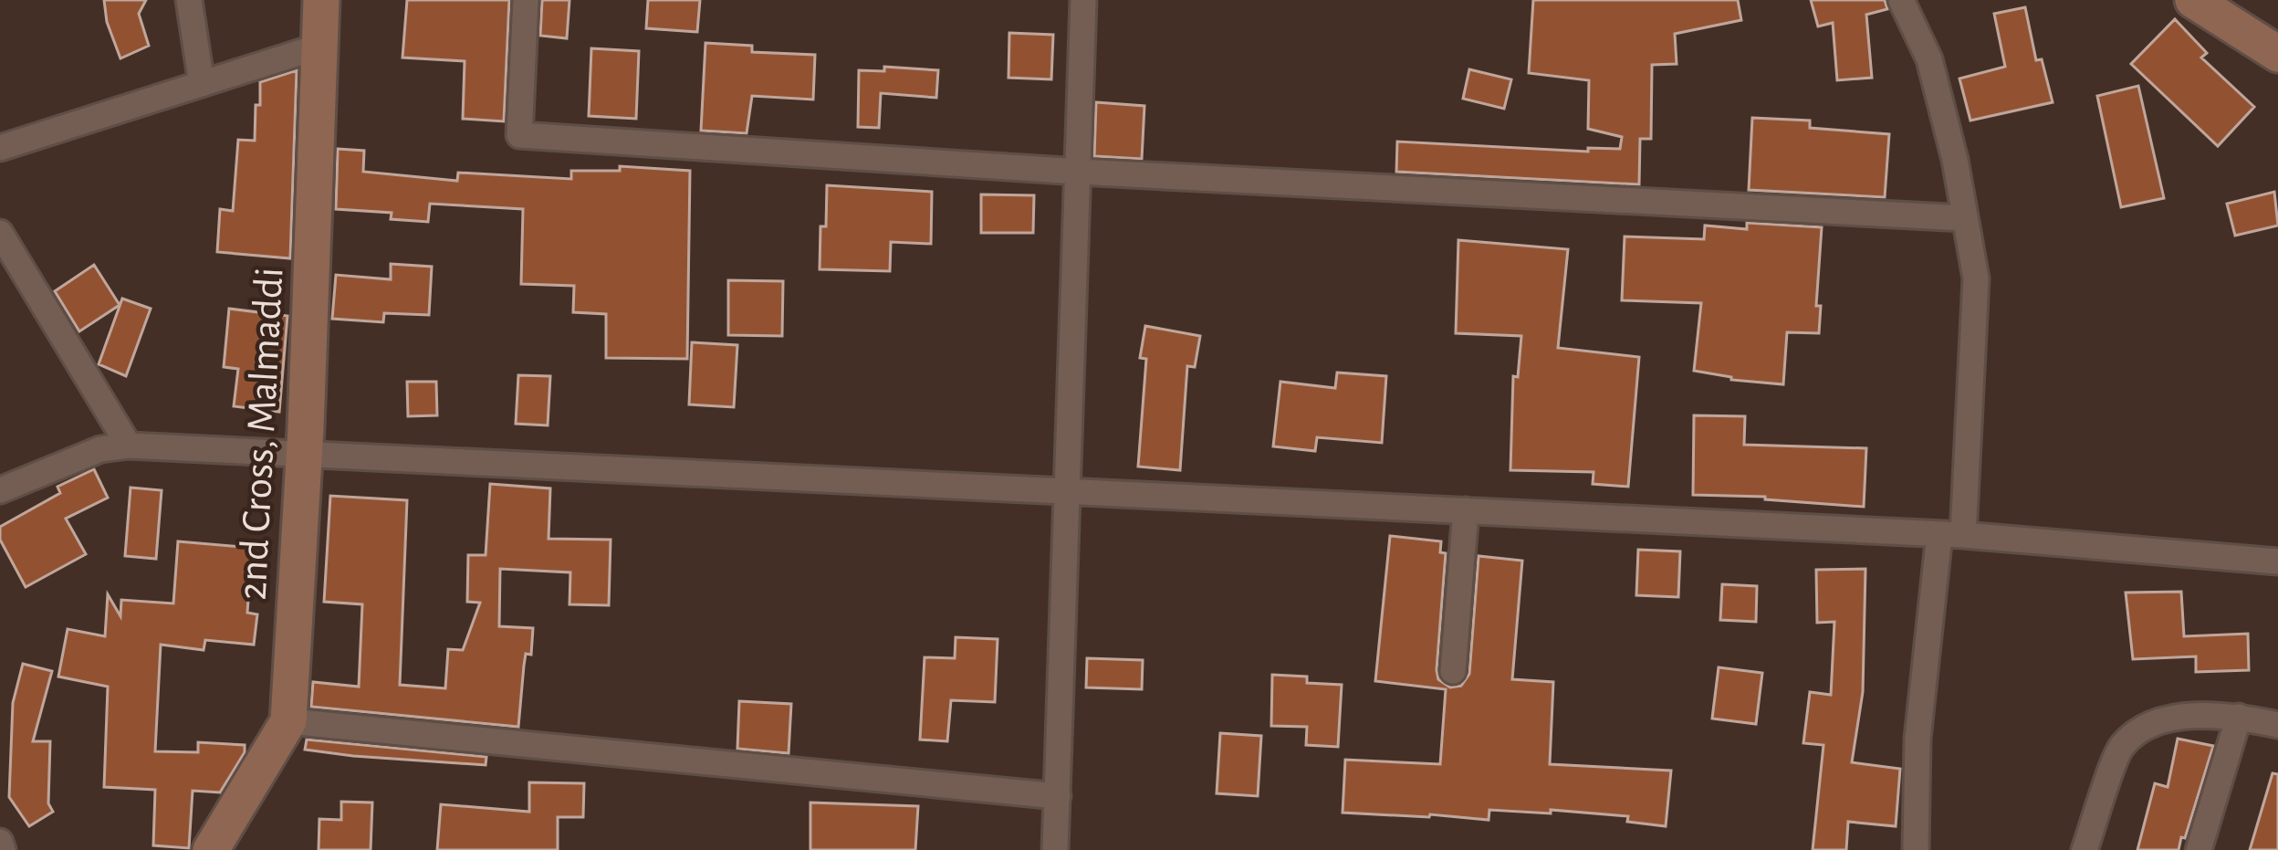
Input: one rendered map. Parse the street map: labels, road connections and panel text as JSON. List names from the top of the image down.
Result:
{
  "streets": {
    "street": ["2nd Cross, Malmaddi"]
  }
}
